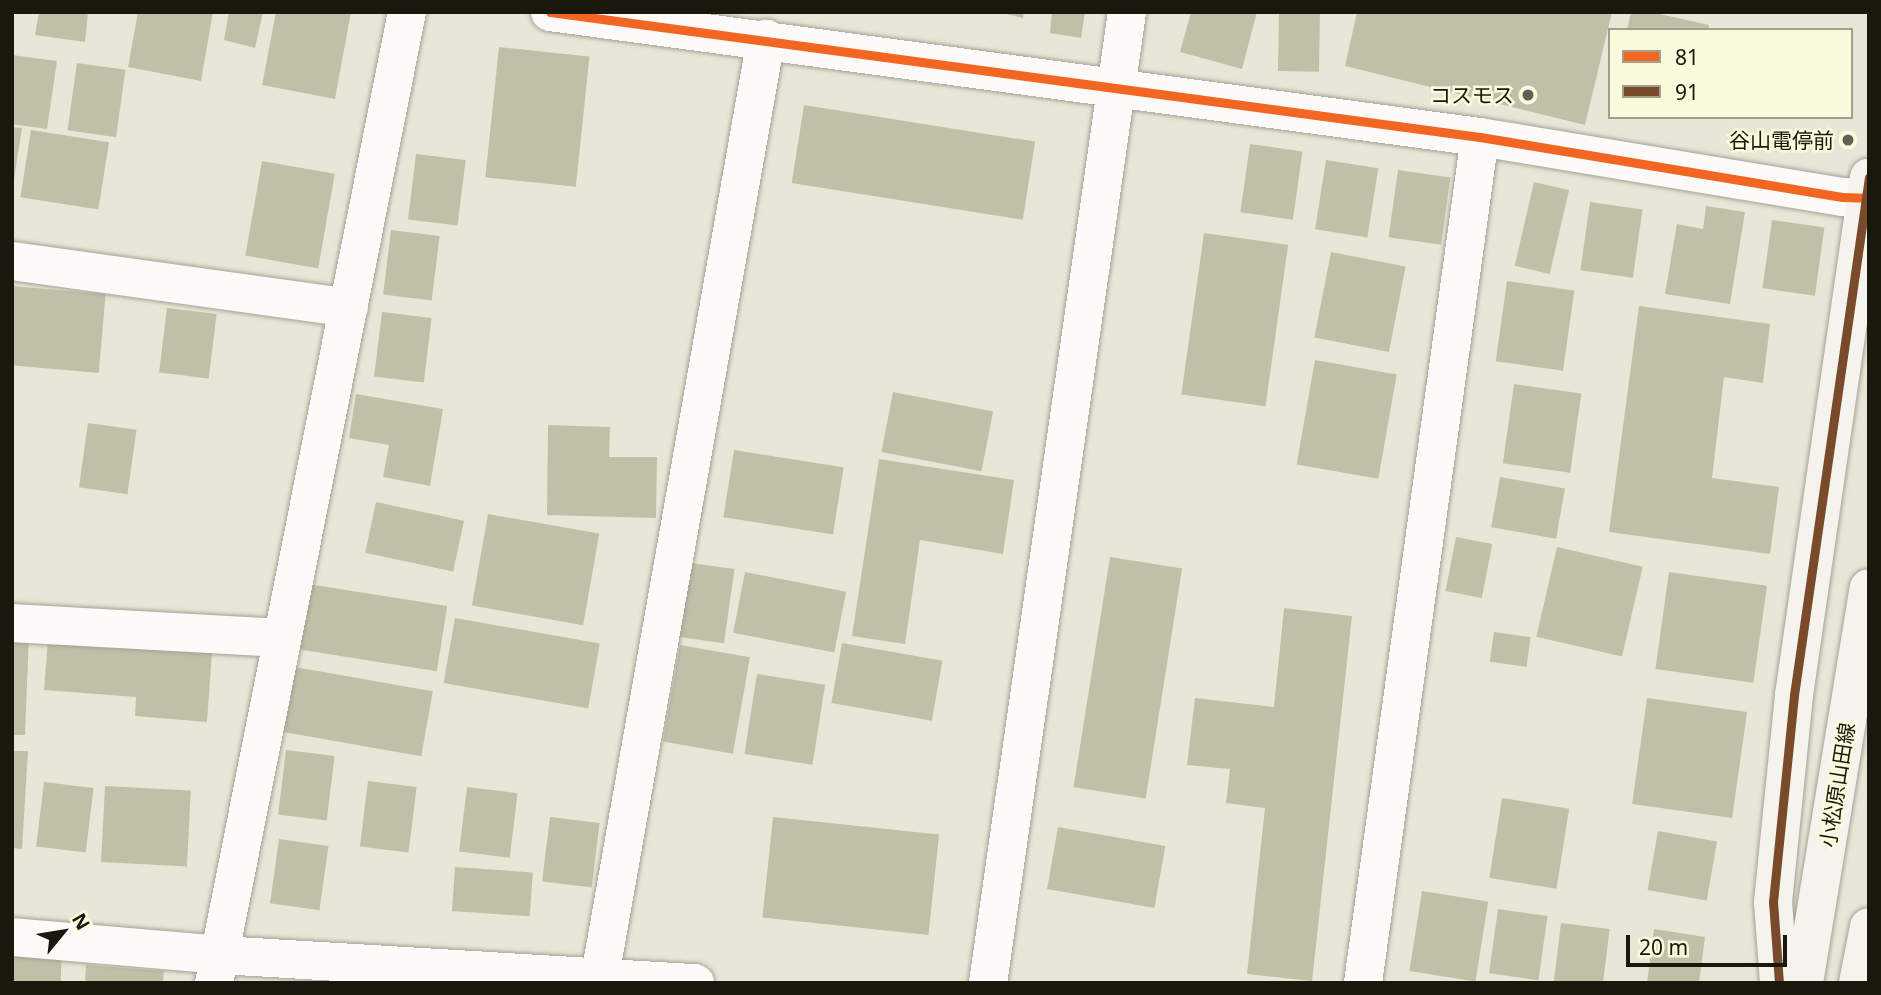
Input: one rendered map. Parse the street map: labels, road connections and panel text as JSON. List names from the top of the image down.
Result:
{
  "streets": {
    "street": ["小松原山田線"]
  },
  "places": ["コスモス", "谷山電停前"],
  "lines": ["transit line 81", "transit line 91"],
  "legend": ["81", "91"],
  "scale_bar": "20 m",
  "north": "top right"
}
